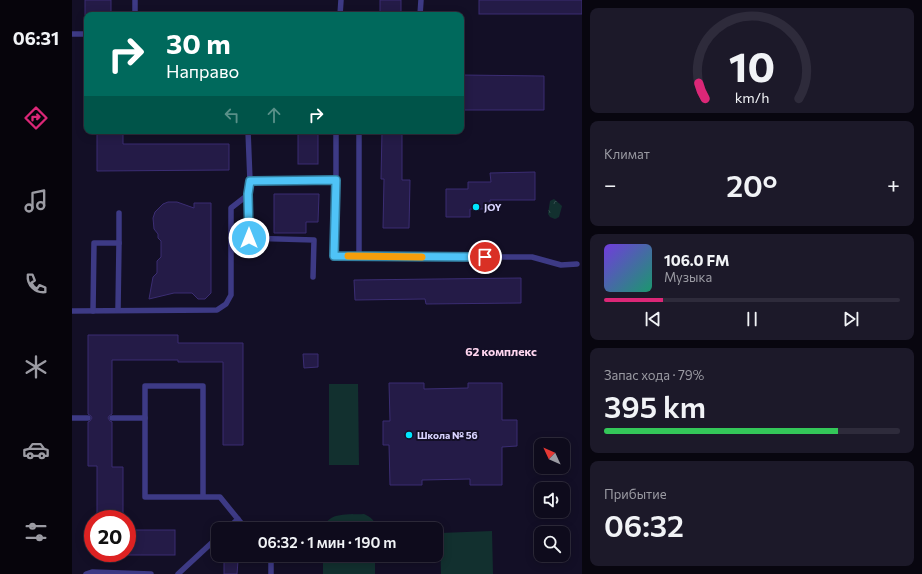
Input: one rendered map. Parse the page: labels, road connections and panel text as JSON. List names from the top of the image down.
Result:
{
  "districts": ["62 комплекс"],
  "places": ["JOY", "Школа № 56"],
  "north": "top left",
  "page": {
    "tabs": "06:31",
    "turn": ["30 m", "Направо"],
    "tile": [
      "Климат",
      ["Запас хода · 79%", "395 km"],
      ["Прибытие", "06:32"]
    ],
    "heat": ["−", "20°", "+"],
    "song": ["106.0 FM", "Музыка"],
    "limit": "20",
    "trip": "06:32 · 1 мин · 190 m",
    "gauge": ["10", "km/h"]
  }
}
